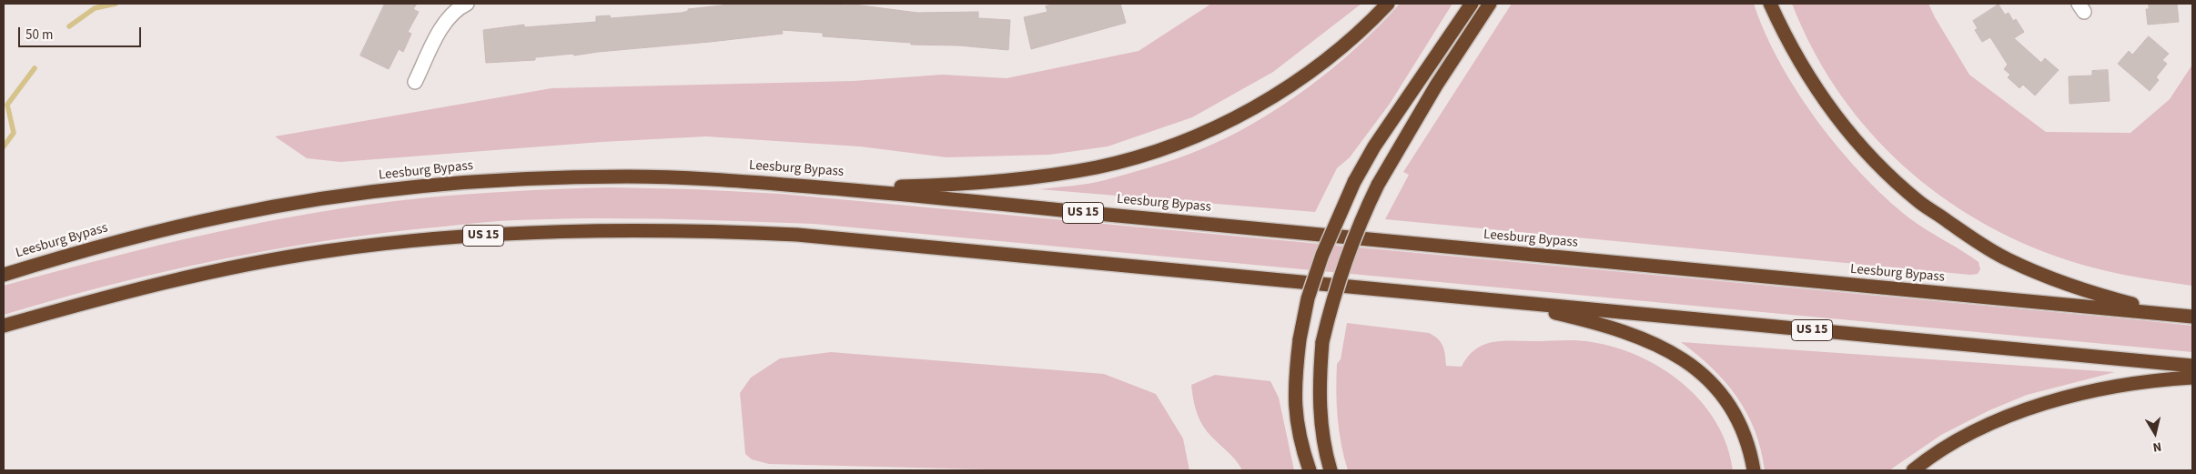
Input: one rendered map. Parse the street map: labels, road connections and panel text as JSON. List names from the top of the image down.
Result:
{
  "streets": {
    "highway": ["Leesburg Bypass", "US 15"]
  },
  "scale_bar": "50 m",
  "north": "bottom"
}
